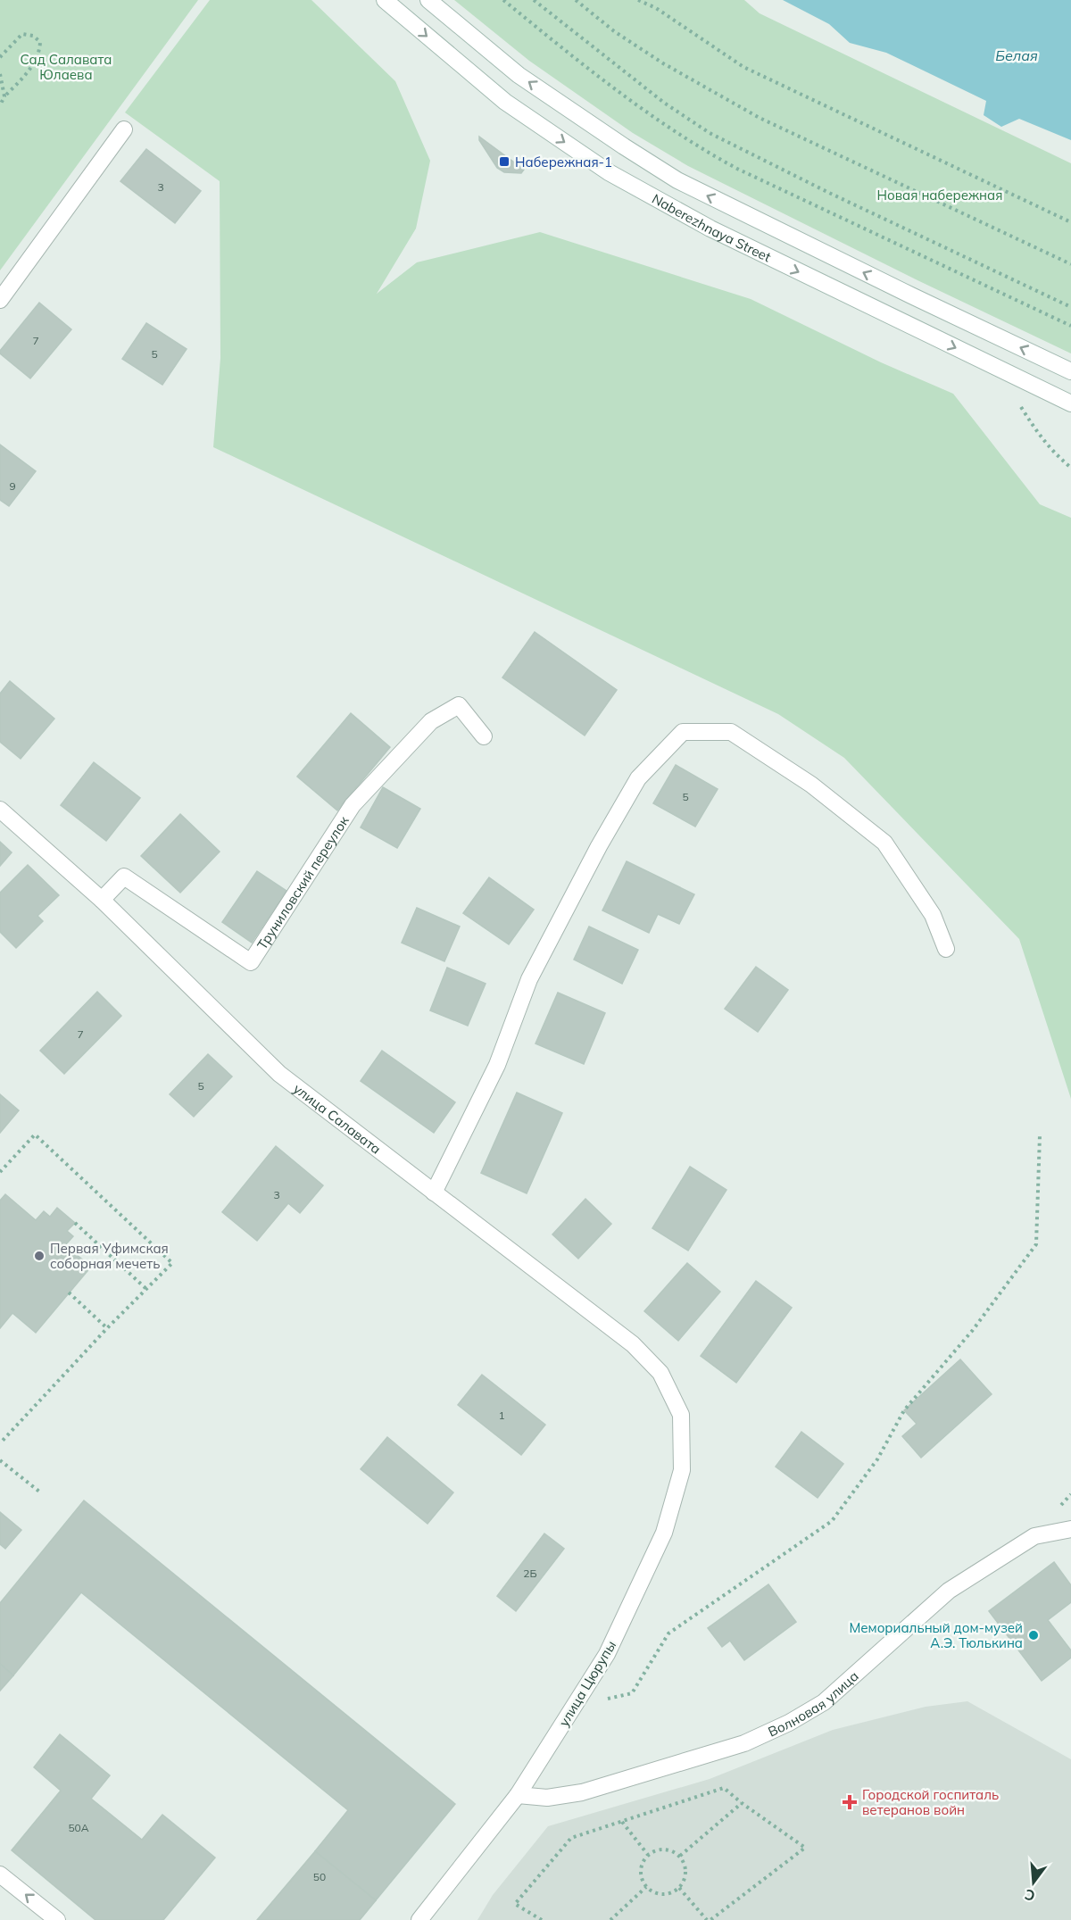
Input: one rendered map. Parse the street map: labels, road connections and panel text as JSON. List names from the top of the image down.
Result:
{
  "streets": {
    "street": [
      "Naberezhnaya Street",
      "Труниловский переулок",
      "улица Салавата",
      "улица Цюрупы",
      "Волновая улица"
    ]
  },
  "crossings": [
    ["Труниловский переулок", "улица Салавата"],
    ["улица Салавата", "улица Цюрупы"],
    ["улица Цюрупы", "Волновая улица"]
  ],
  "water": ["Белая"],
  "parks": ["Сад Салавата Юлаева", "Новая набережная"],
  "places": {
    "transit": ["Набережная-1"],
    "other": ["Первая Уфимская соборная мечеть", "Мемориальный дом-музей А.Э. Тюлькина"],
    "health": ["Городской госпиталь ветеранов войн"]
  },
  "house_numbers": [
    "3",
    "7",
    "5",
    "9",
    "5",
    "7",
    "5",
    "3",
    "1",
    "2Б",
    "50А",
    "50"
  ],
  "north": "bottom"
}
